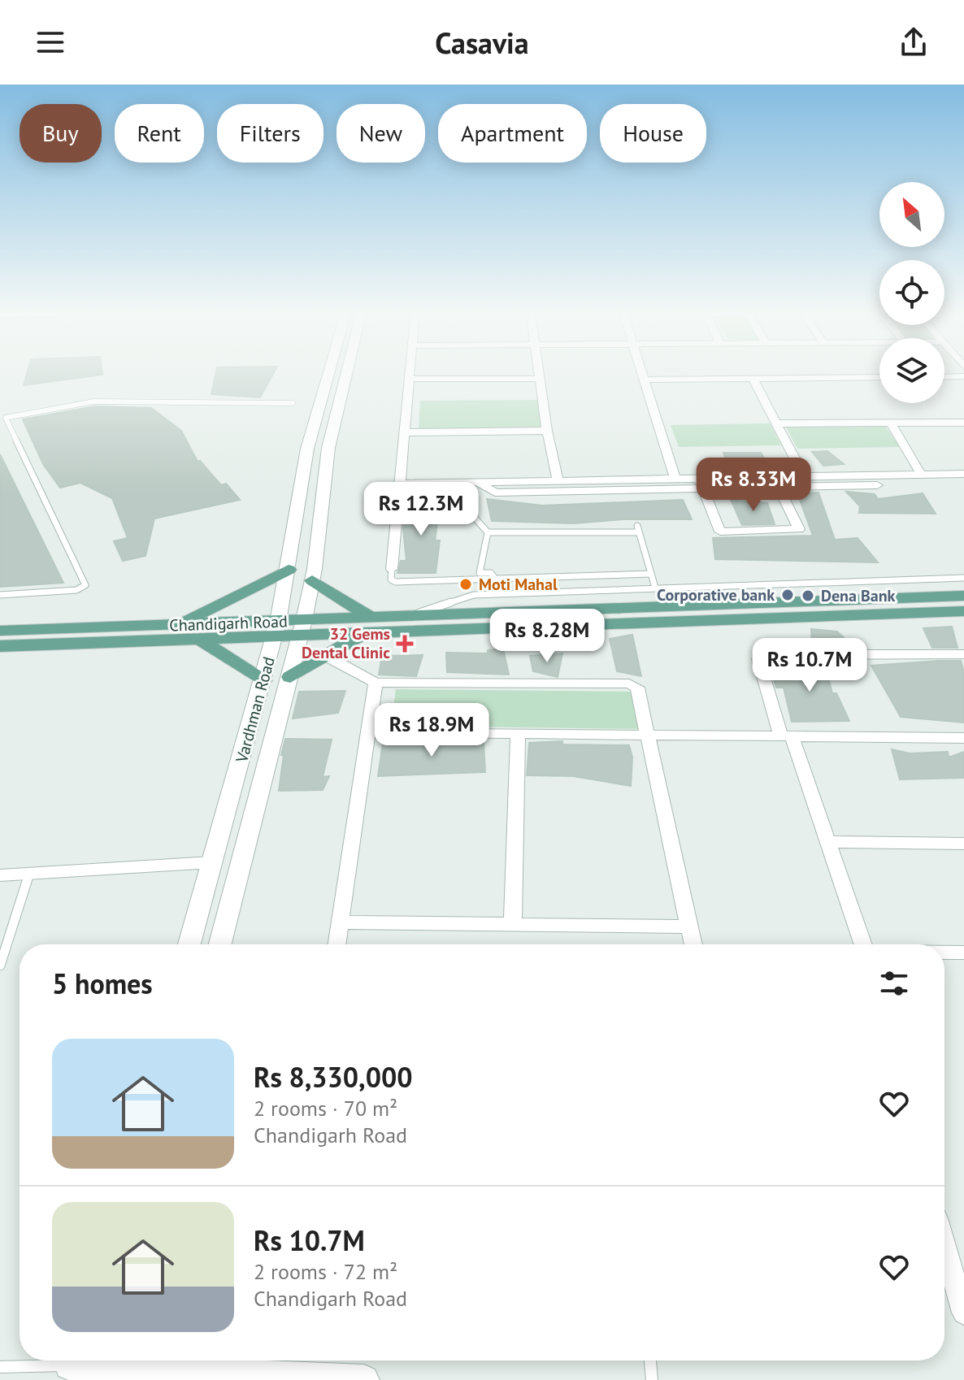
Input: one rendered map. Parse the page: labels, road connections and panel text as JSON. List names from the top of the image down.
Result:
{
  "streets": {
    "main road": ["Chandigarh Road"],
    "street": ["Vardhman Road"]
  },
  "crossings": [
    ["Chandigarh Road", "Vardhman Road"]
  ],
  "places": {
    "other": ["Moti Mahal", "Corporative bank", "Dena Bank"],
    "health": ["32 Gems Dental Clinic"]
  },
  "north": "top left",
  "page": {
    "header": "Casavia",
    "chip": [
      "Buy",
      "Rent",
      "Filters",
      "New",
      "Apartment",
      "House"
    ],
    "price": [
      "Rs 8.33M",
      "Rs 12.3M",
      "Rs 8.28M",
      "Rs 10.7M",
      "Rs 18.9M"
    ],
    "heading": "5 homes",
    "list": [
      {
        "name": "Rs 8,330,000",
        "note": "2 rooms · 70 m² · Chandigarh Road"
      },
      {
        "name": "Rs 10.7M",
        "note": "2 rooms · 72 m² · Chandigarh Road"
      }
    ]
  }
}
